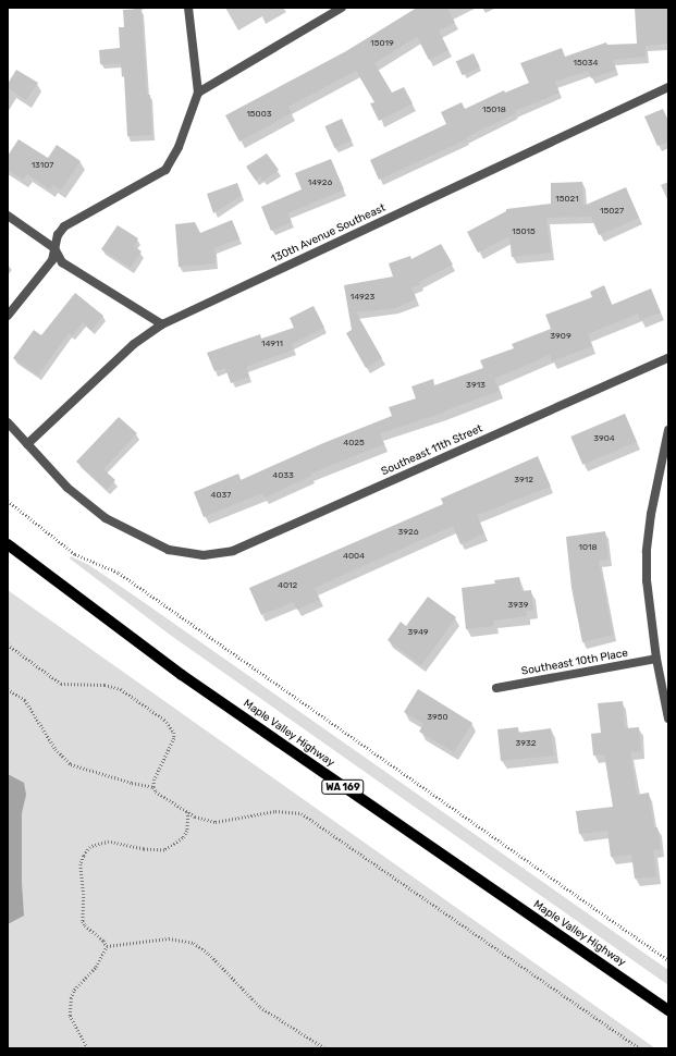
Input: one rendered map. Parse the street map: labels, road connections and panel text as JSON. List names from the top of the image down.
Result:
{
  "streets": {
    "main road": ["Maple Valley Highway", "WA 169"],
    "street": ["130th Avenue Southeast", "Southeast 11th Street", "Southeast 10th Place"]
  },
  "crossings": [
    ["130th Avenue Southeast", "Southeast 11th Street"]
  ],
  "house_numbers": [
    "15019",
    "15034",
    "15018",
    "15003",
    "13107",
    "14926",
    "15021",
    "15027",
    "15015",
    "14923",
    "3909",
    "14911",
    "3913",
    "3904",
    "4025",
    "4033",
    "3912",
    "4037",
    "3926",
    "1018",
    "4004",
    "4012",
    "3939",
    "3949",
    "3950",
    "3932"
  ]
}
